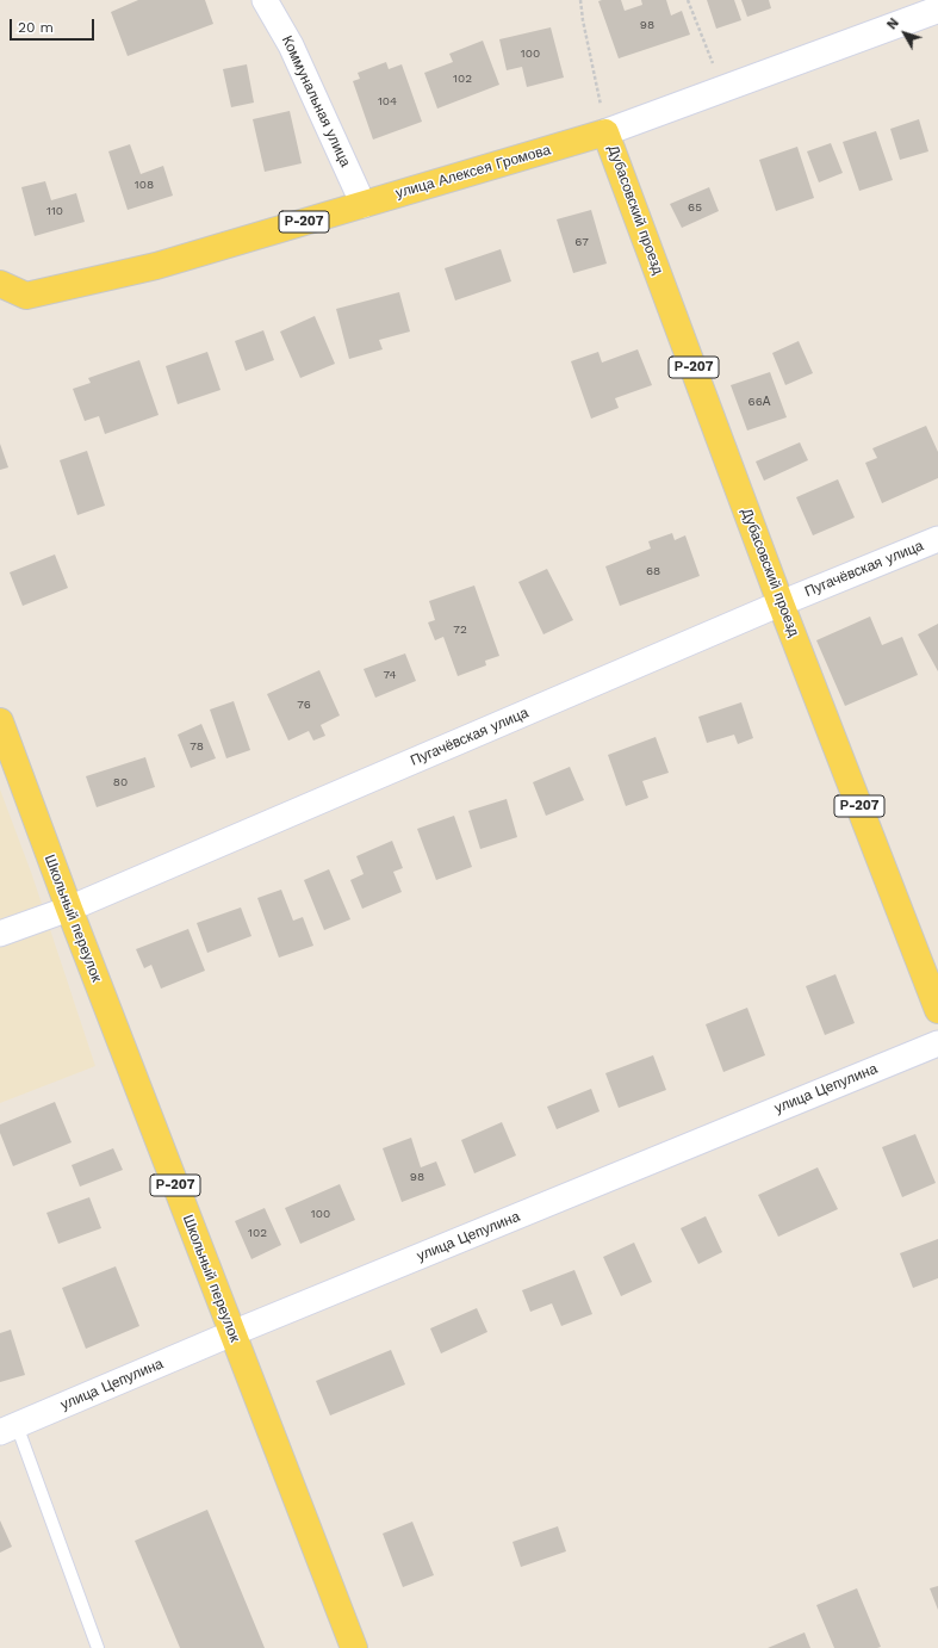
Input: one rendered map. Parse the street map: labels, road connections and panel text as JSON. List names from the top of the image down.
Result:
{
  "streets": {
    "main road": [
      "улица Алексея Громова",
      "Дубасовский проезд",
      "Р-207",
      "Школьный переулок"
    ],
    "street": ["Коммунальная улица", "Пугачёвская улица", "улица Цепулина"]
  },
  "crossings": [
    ["Коммунальная улица", "улица Алексея Громова"],
    ["улица Алексея Громова", "Дубасовский проезд"],
    ["Дубасовский проезд", "Пугачёвская улица"],
    ["Пугачёвская улица", "Школьный переулок"],
    ["Школьный переулок", "улица Цепулина"]
  ],
  "house_numbers": [
    "98",
    "100",
    "102",
    "104",
    "108",
    "65",
    "110",
    "67",
    "66А",
    "68",
    "72",
    "74",
    "76",
    "78",
    "80",
    "98",
    "100",
    "102"
  ],
  "scale_bar": "20 m",
  "north": "top left"
}
